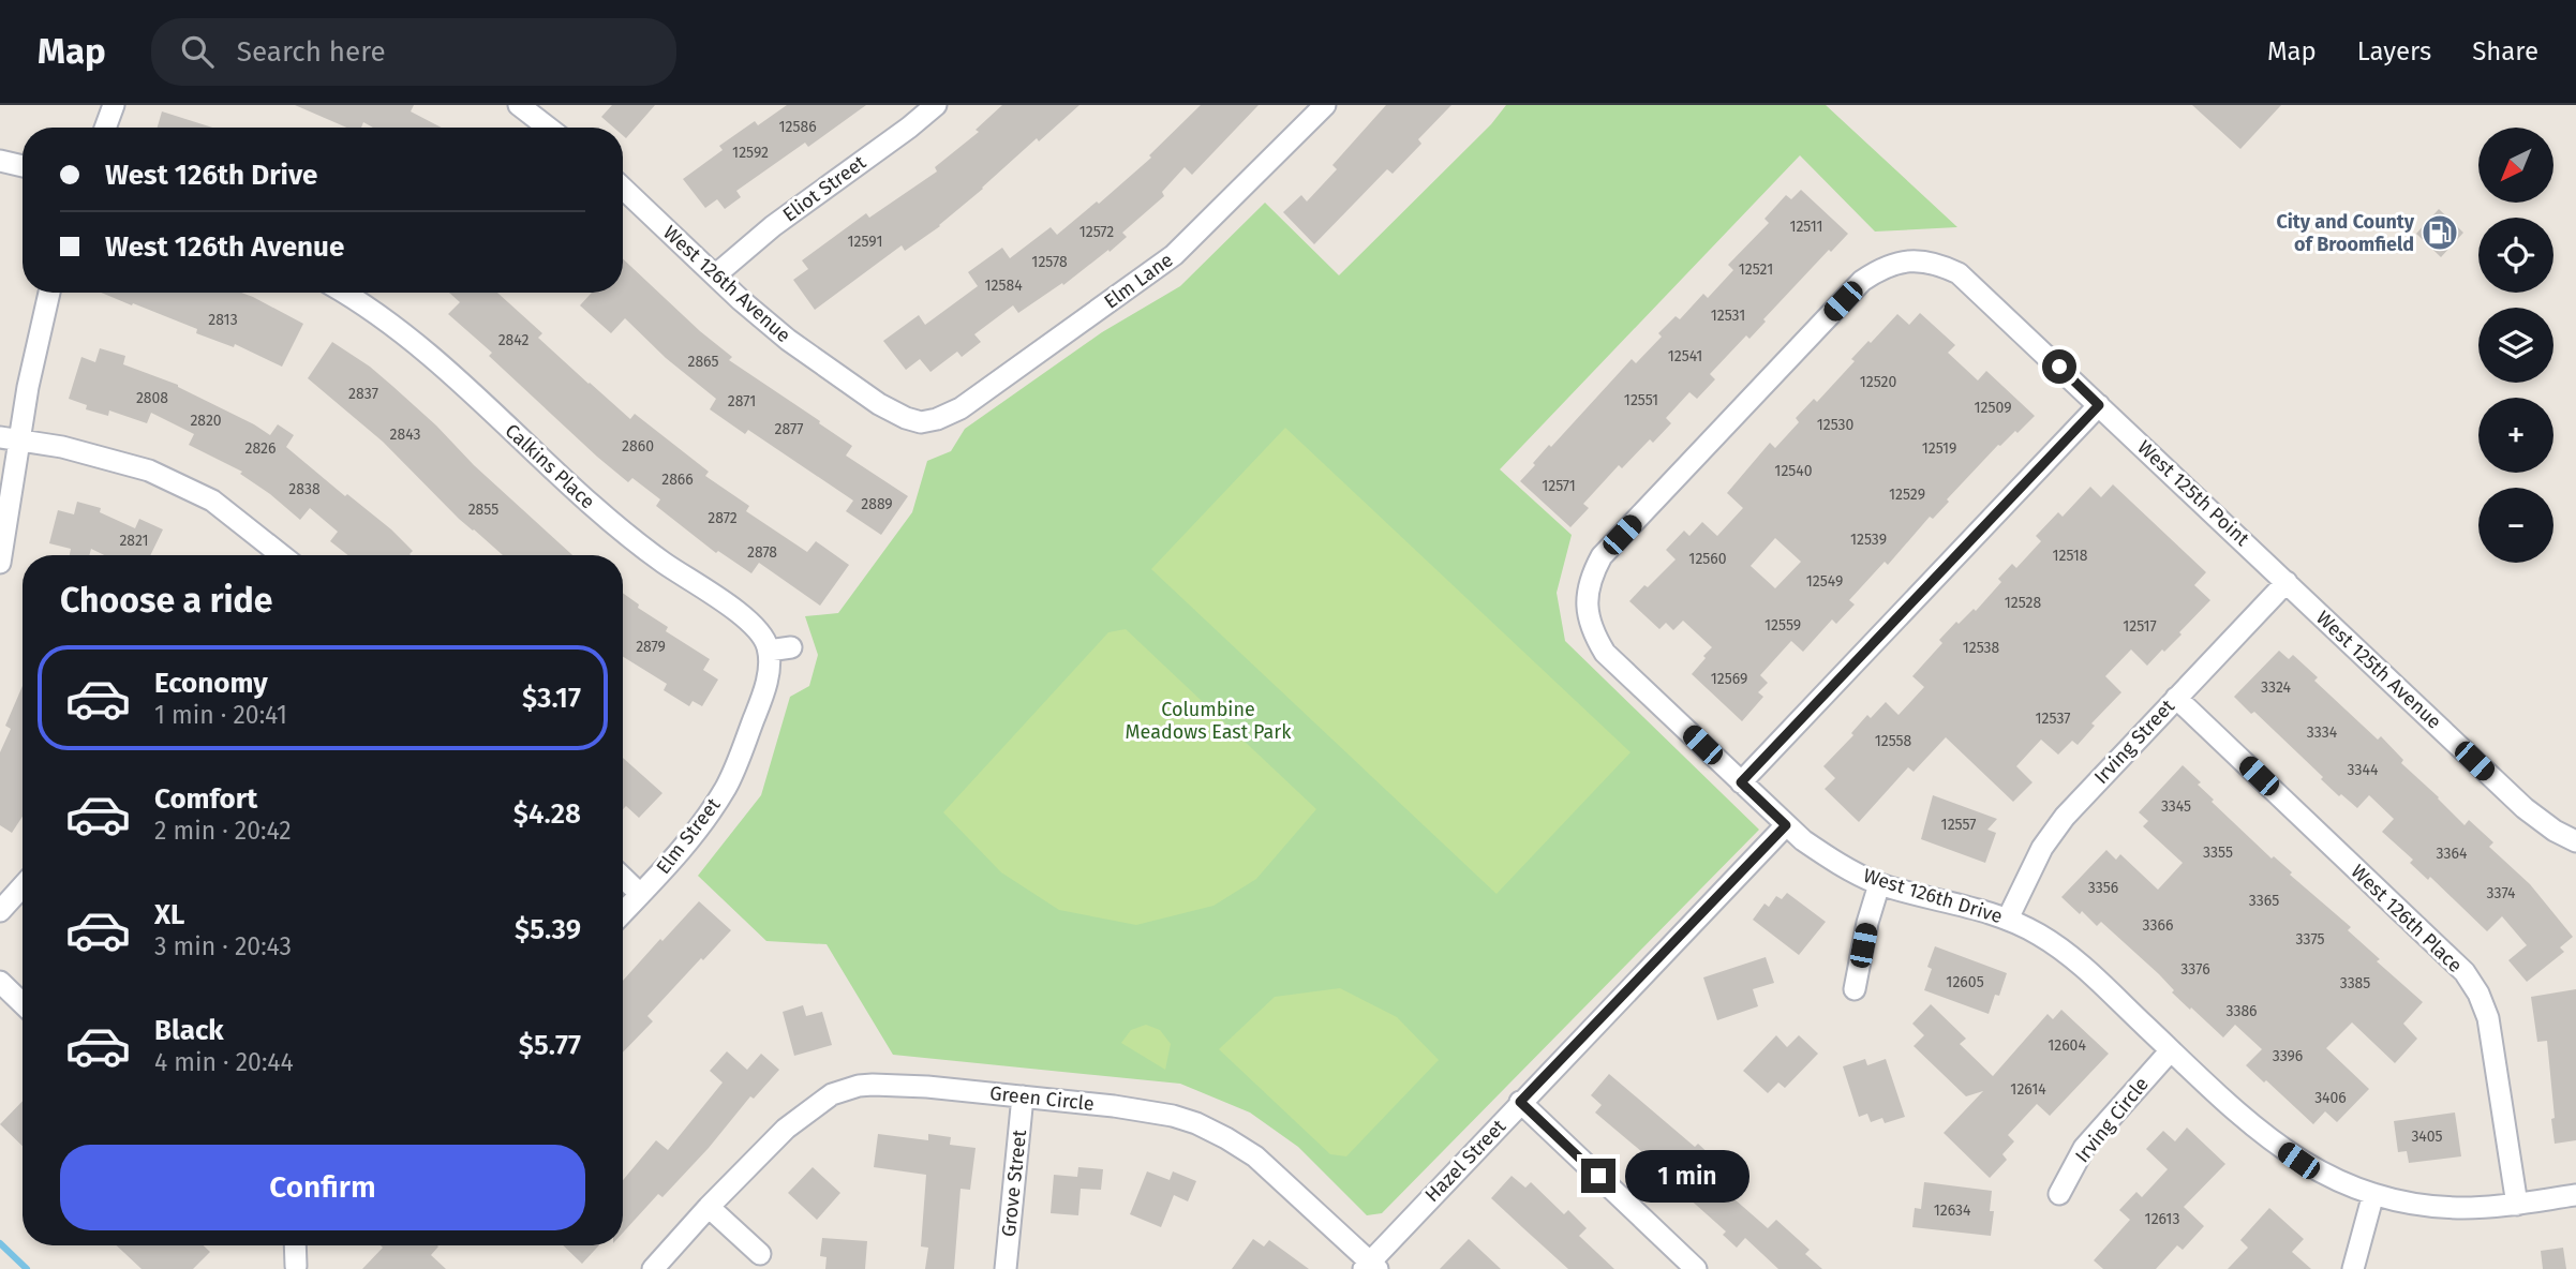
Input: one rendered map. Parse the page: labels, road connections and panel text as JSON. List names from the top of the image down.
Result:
{
  "streets": {
    "street": [
      "Eliot Street",
      "Elm Lane",
      "West 126th Avenue",
      "Calkins Place",
      "West 125th Point",
      "West 125th Avenue",
      "Irving Street",
      "Elm Street",
      "West 126th Drive",
      "West 126th Place",
      "Green Circle",
      "Irving Circle",
      "Hazel Street",
      "Grove Street"
    ]
  },
  "crossings": [
    ["Eliot Street", "West 126th Avenue"],
    ["Elm Lane", "West 126th Avenue"],
    ["Calkins Place", "Elm Street"],
    ["West 125th Point", "West 125th Avenue"],
    ["West 125th Point", "Irving Street"],
    ["West 125th Point", "West 126th Drive"],
    ["West 125th Avenue", "Irving Street"],
    ["Irving Street", "West 126th Drive"],
    ["Irving Street", "West 126th Place"],
    ["West 126th Drive", "West 126th Place"],
    ["West 126th Drive", "Irving Circle"],
    ["West 126th Drive", "Hazel Street"],
    ["Green Circle", "Hazel Street"],
    ["Green Circle", "Grove Street"]
  ],
  "parks": ["Columbine Meadows East Park"],
  "places": {
    "fuel station": ["City and County of Broomfield"]
  },
  "house_numbers": [
    "12586",
    "12592",
    "12511",
    "12572",
    "12591",
    "12578",
    "12521",
    "12584",
    "12531",
    "2813",
    "2842",
    "12541",
    "2865",
    "12520",
    "2837",
    "2808",
    "12551",
    "2871",
    "12509",
    "2820",
    "12530",
    "2877",
    "2843",
    "2860",
    "2826",
    "12519",
    "12540",
    "2866",
    "12571",
    "2838",
    "12529",
    "2889",
    "2855",
    "2872",
    "12539",
    "2821",
    "2878",
    "12518",
    "12560",
    "12549",
    "12528",
    "12559",
    "12517",
    "2879",
    "12538",
    "12569",
    "3324",
    "12537",
    "3334",
    "12558",
    "3344",
    "3345",
    "12557",
    "3355",
    "3364",
    "3356",
    "3374",
    "3365",
    "3366",
    "3375",
    "3376",
    "12605",
    "3385",
    "3386",
    "12604",
    "3396",
    "12614",
    "3406",
    "3405",
    "12634",
    "12613"
  ],
  "north": "bottom left",
  "page": {
    "header": "Map",
    "search": "Search here",
    "nav": ["Map", "Layers", "Share"],
    "map_buttons": ["+", "−"],
    "banner": ["West 126th Drive", "West 126th Avenue"],
    "heading": "Choose a ride",
    "list": [
      {
        "name": "Economy",
        "note": "1 min · 20:41",
        "value": "$3.17"
      },
      {
        "name": "Comfort",
        "note": "2 min · 20:42",
        "value": "$4.28"
      },
      {
        "name": "XL",
        "note": "3 min · 20:43",
        "value": "$5.39"
      },
      {
        "name": "Black",
        "note": "4 min · 20:44",
        "value": "$5.77"
      }
    ],
    "buttons": "Confirm",
    "bubble": "1 min"
  }
}
